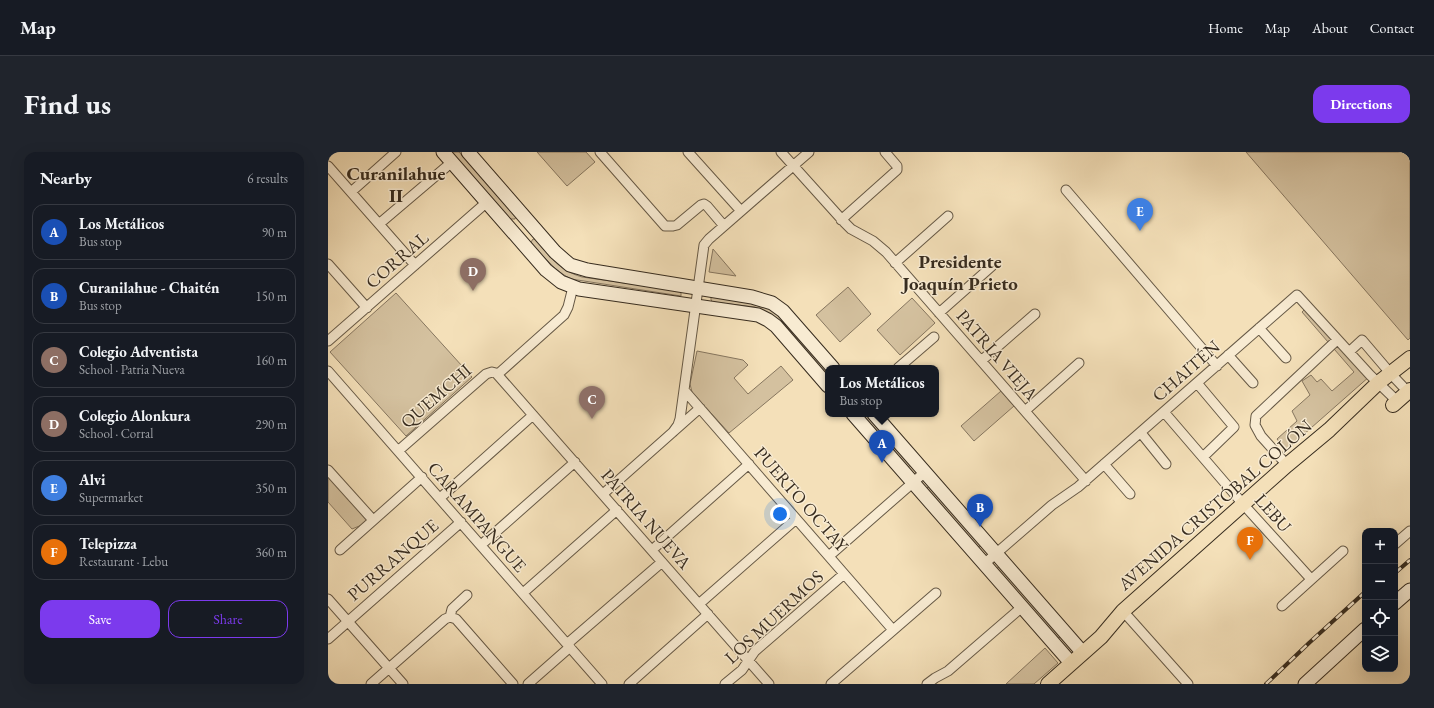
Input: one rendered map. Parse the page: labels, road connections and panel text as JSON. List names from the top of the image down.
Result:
{
  "streets": {
    "main road": ["AVENIDA CRISTÓBAL COLÓN"],
    "street": [
      "CORRAL",
      "PATRIA VIEJA",
      "CHAITÉN",
      "QUEMCHI",
      "PUERTO OCTAY",
      "LEBU",
      "CARAMPANGUE",
      "PATRIA NUEVA",
      "PURRANQUE",
      "LOS MUERMOS"
    ]
  },
  "crossings": [
    ["PATRIA VIEJA", "CHAITÉN"],
    ["CHAITÉN", "AVENIDA CRISTÓBAL COLÓN"],
    ["CHAITÉN", "LEBU"],
    ["QUEMCHI", "CARAMPANGUE"],
    ["QUEMCHI", "PATRIA NUEVA"],
    ["PUERTO OCTAY", "LOS MUERMOS"],
    ["AVENIDA CRISTÓBAL COLÓN", "LEBU"],
    ["CARAMPANGUE", "PURRANQUE"],
    ["PATRIA NUEVA", "LOS MUERMOS"]
  ],
  "districts": ["Curanilahue II", "Presidente Joaquín Prieto"],
  "page": {
    "header": "Map",
    "nav": [
      "Home",
      "Map",
      "About",
      "Contact"
    ],
    "buttons": [
      "Directions",
      ["Save", "Share"]
    ],
    "title": "Find us",
    "heading": ["Nearby", "6 results"],
    "pins": [
      "E",
      "D",
      "C",
      "A",
      "B",
      "F"
    ],
    "list": [
      {
        "mark": "A",
        "name": "Los Metálicos",
        "note": "Bus stop",
        "value": "90 m"
      },
      {
        "mark": "B",
        "name": "Curanilahue - Chaitén",
        "note": "Bus stop",
        "value": "150 m"
      },
      {
        "mark": "C",
        "name": "Colegio Adventista",
        "note": "School · Patria Nueva",
        "value": "160 m"
      },
      {
        "mark": "D",
        "name": "Colegio Alonkura",
        "note": "School · Corral",
        "value": "290 m"
      },
      {
        "mark": "E",
        "name": "Alvi",
        "note": "Supermarket",
        "value": "350 m"
      },
      {
        "mark": "F",
        "name": "Telepizza",
        "note": "Restaurant · Lebu",
        "value": "360 m"
      }
    ],
    "popup": ["Los Metálicos", "Bus stop"],
    "map_buttons": ["+", "−"]
  }
}
